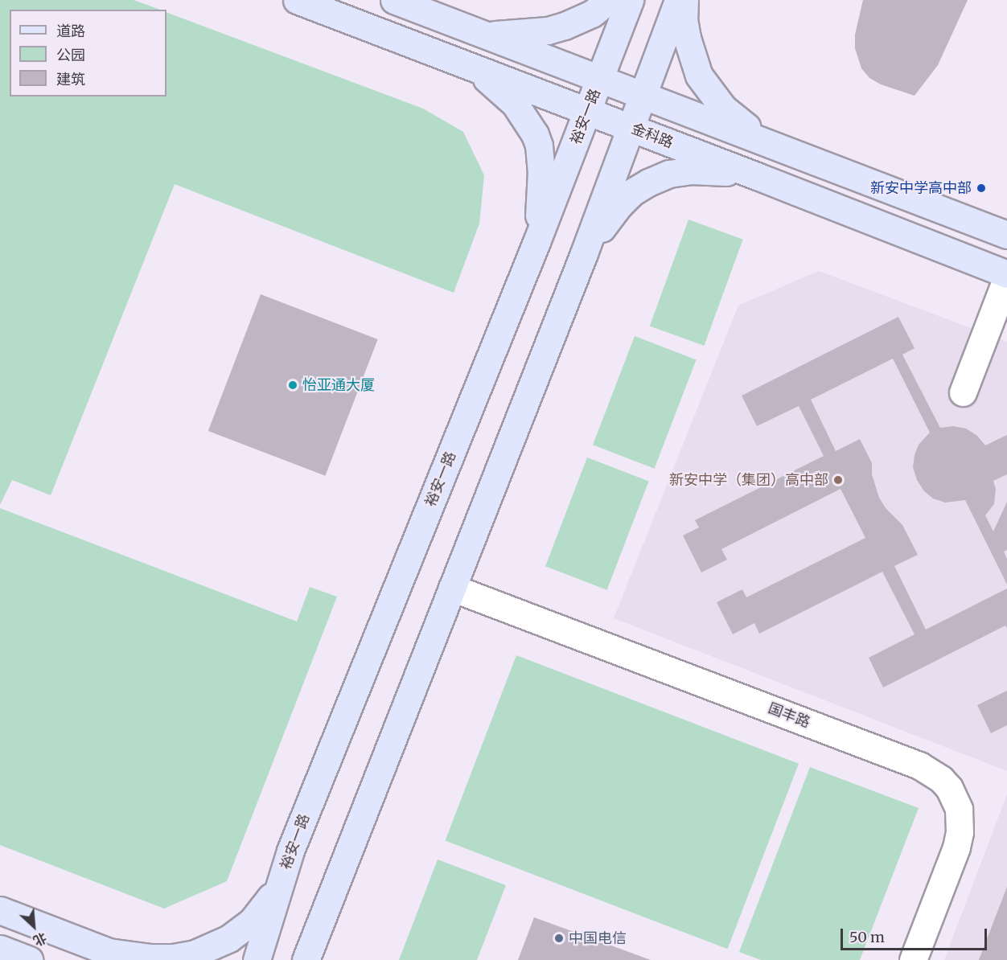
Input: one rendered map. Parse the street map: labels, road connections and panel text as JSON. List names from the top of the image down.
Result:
{
  "streets": {
    "main road": ["裕安一路", "金科路"],
    "street": ["国丰路"]
  },
  "crossings": [
    ["裕安一路", "金科路"]
  ],
  "places": [
    "新安中学高中部",
    "怡亚通大厦",
    "新安中学（集团）高中部",
    "中国电信"
  ],
  "legend": ["道路", "公园", "建筑"],
  "scale_bar": "50 m",
  "north": "bottom right"
}
